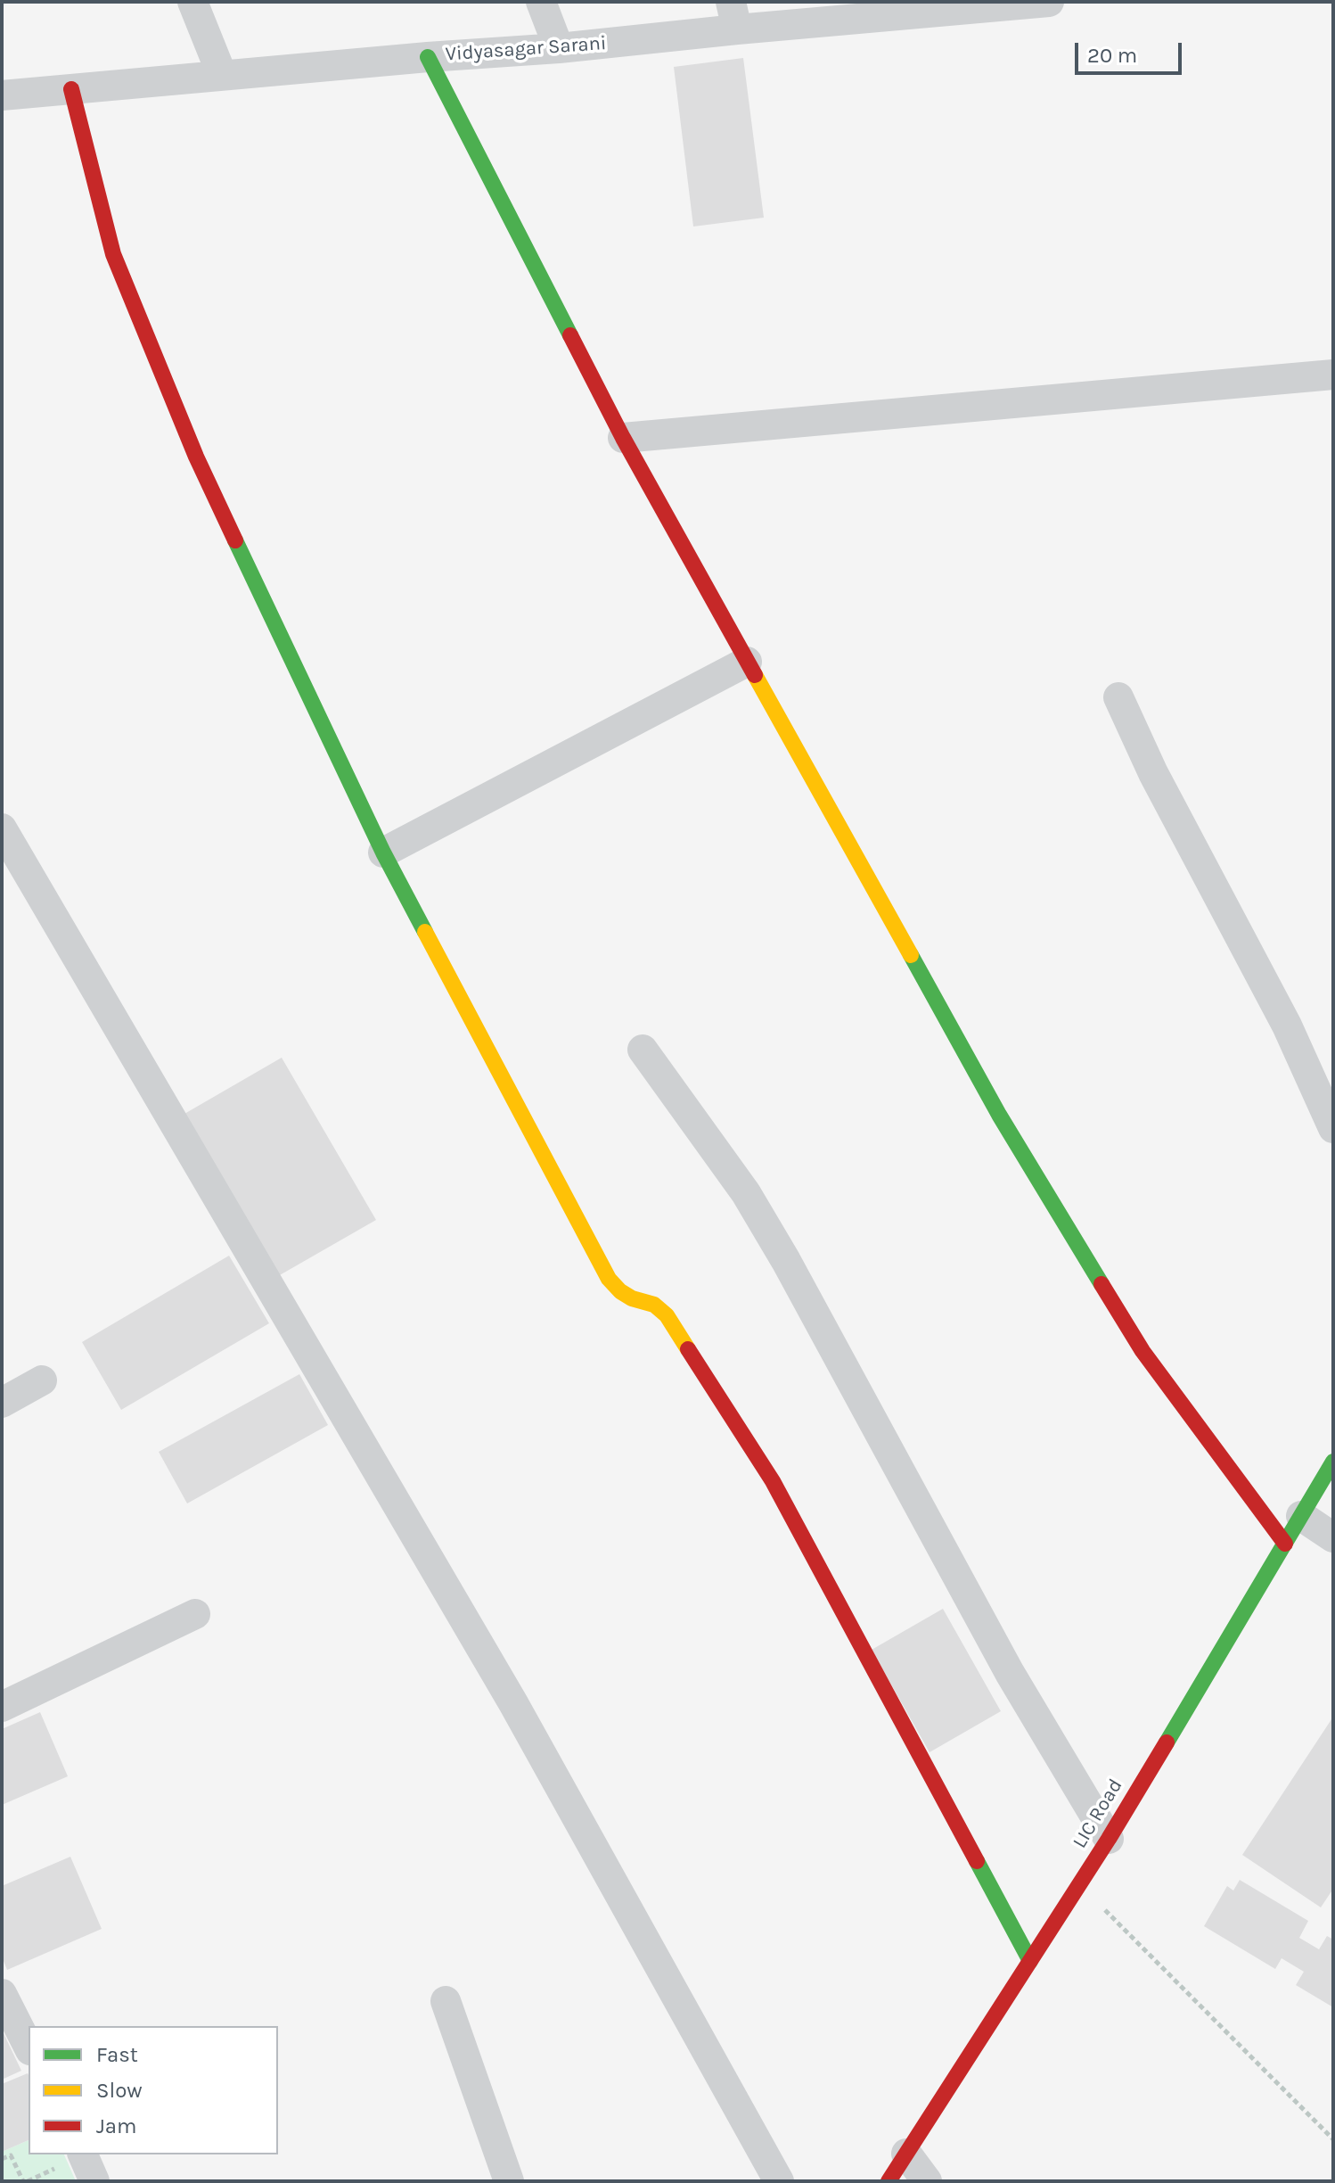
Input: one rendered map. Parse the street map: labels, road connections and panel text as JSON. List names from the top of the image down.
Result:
{
  "streets": {
    "street": ["Vidyasagar Sarani", "LIC Road"]
  },
  "legend": ["Fast", "Slow", "Jam"],
  "scale_bar": "20 m"
}
